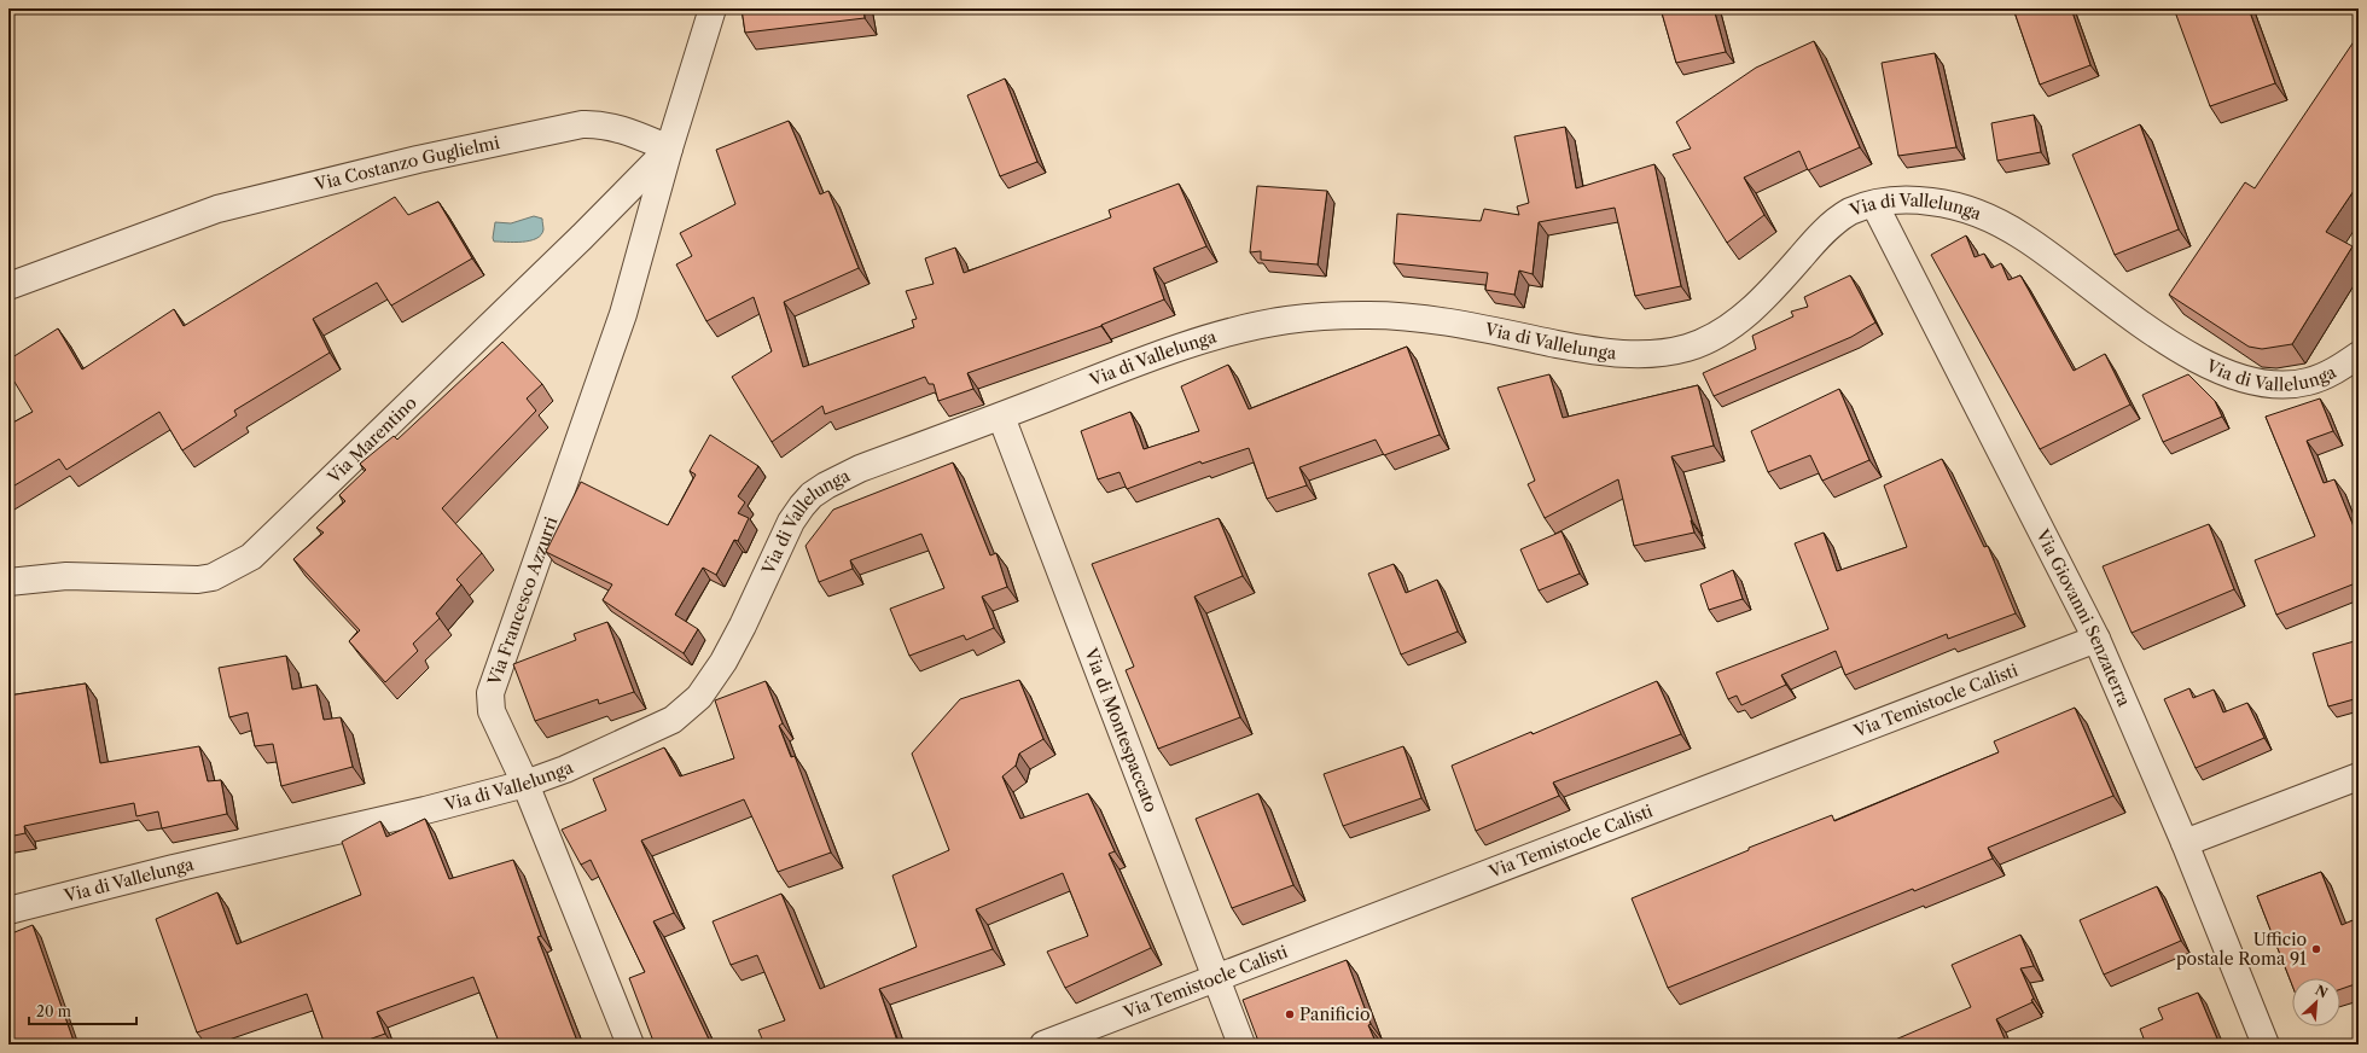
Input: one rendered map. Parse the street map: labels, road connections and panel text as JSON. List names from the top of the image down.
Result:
{
  "streets": {
    "street": [
      "Via Costanzo Guglielmi",
      "Via di Vallelunga",
      "Via Marentino",
      "Via Francesco Azzurri",
      "Via Giovanni Senzaterra",
      "Via Temistocle Calisti",
      "Via di Montespaccato"
    ]
  },
  "crossings": [
    ["Via Costanzo Guglielmi", "Via Marentino"],
    ["Via Costanzo Guglielmi", "Via Francesco Azzurri"],
    ["Via di Vallelunga", "Via Francesco Azzurri"],
    ["Via di Vallelunga", "Via Giovanni Senzaterra"],
    ["Via di Vallelunga", "Via di Montespaccato"],
    ["Via Marentino", "Via Francesco Azzurri"],
    ["Via Giovanni Senzaterra", "Via Temistocle Calisti"],
    ["Via Temistocle Calisti", "Via di Montespaccato"]
  ],
  "places": ["Ufficio postale Roma 91", "Panificio"],
  "scale_bar": "20 m",
  "north": "top right"
}
